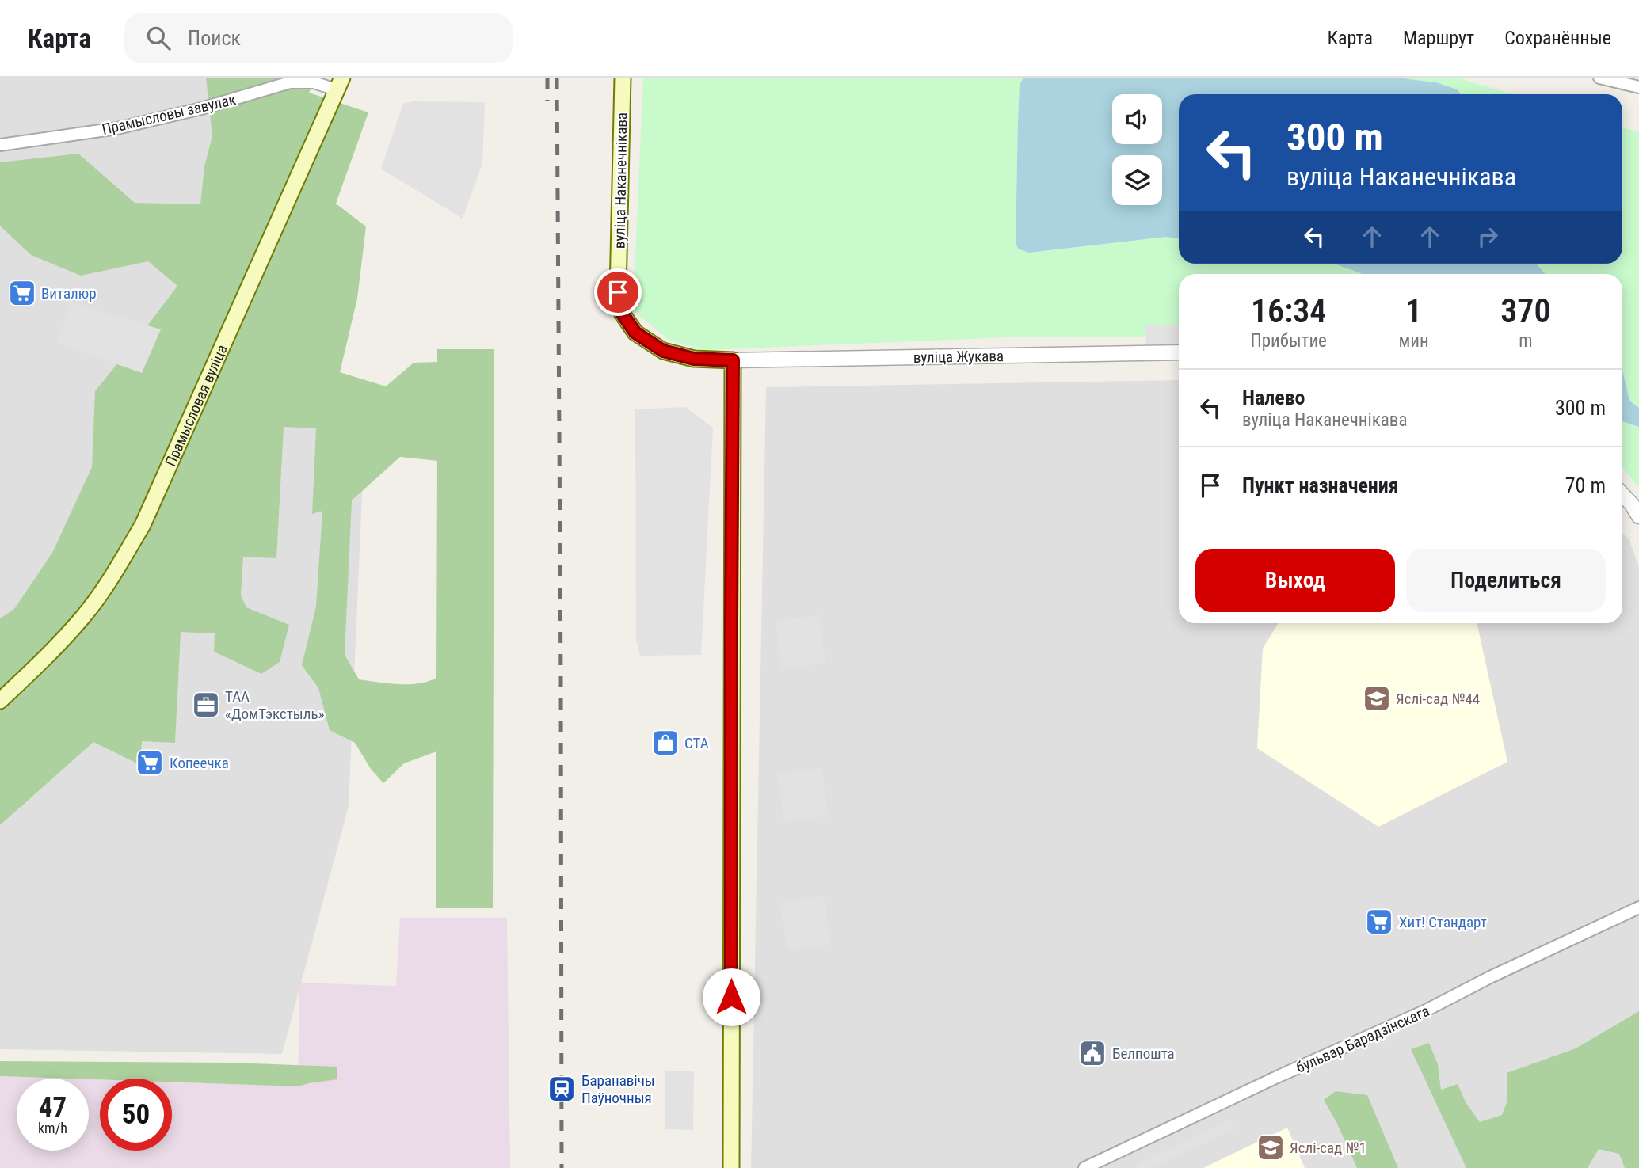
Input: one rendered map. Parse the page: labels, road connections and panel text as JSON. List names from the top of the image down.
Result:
{
  "streets": {
    "main road": ["вуліца Наканечнікава", "Прамысловая вуліца"],
    "street": ["Прамысловы завулак", "вуліца Жукава", "бульвар Барадзінскага"]
  },
  "crossings": [
    ["Прамысловы завулак", "Прамысловая вуліца"],
    ["вуліца Наканечнікава", "вуліца Жукава"]
  ],
  "places": {
    "supermarket": ["Виталюр", "Копеечка", "Хит! Стандарт"],
    "school or university": ["Яслі-сад №44", "Яслі-сад №1"],
    "office": ["ТАА «ДомТэкстыль»"],
    "shop": ["СТА"],
    "public building": ["Белпошта"],
    "station": ["Баранавічы Паўночныя"]
  },
  "page": {
    "header": "Карта",
    "search": "Поиск",
    "nav": ["Карта", "Маршрут", "Сохранённые"],
    "turn": ["300 m", "вуліца Наканечнікава"],
    "eta": [
      "16:34",
      "Прибытие",
      "1",
      "мин",
      "370",
      "m"
    ],
    "list": [
      {
        "name": "Налево",
        "note": "вуліца Наканечнікава",
        "value": "300 m"
      },
      {
        "name": "Пункт назначения",
        "value": "70 m"
      }
    ],
    "buttons": ["Выход", "Поделиться"],
    "speed": "47 km/h",
    "limit": "50"
  }
}
